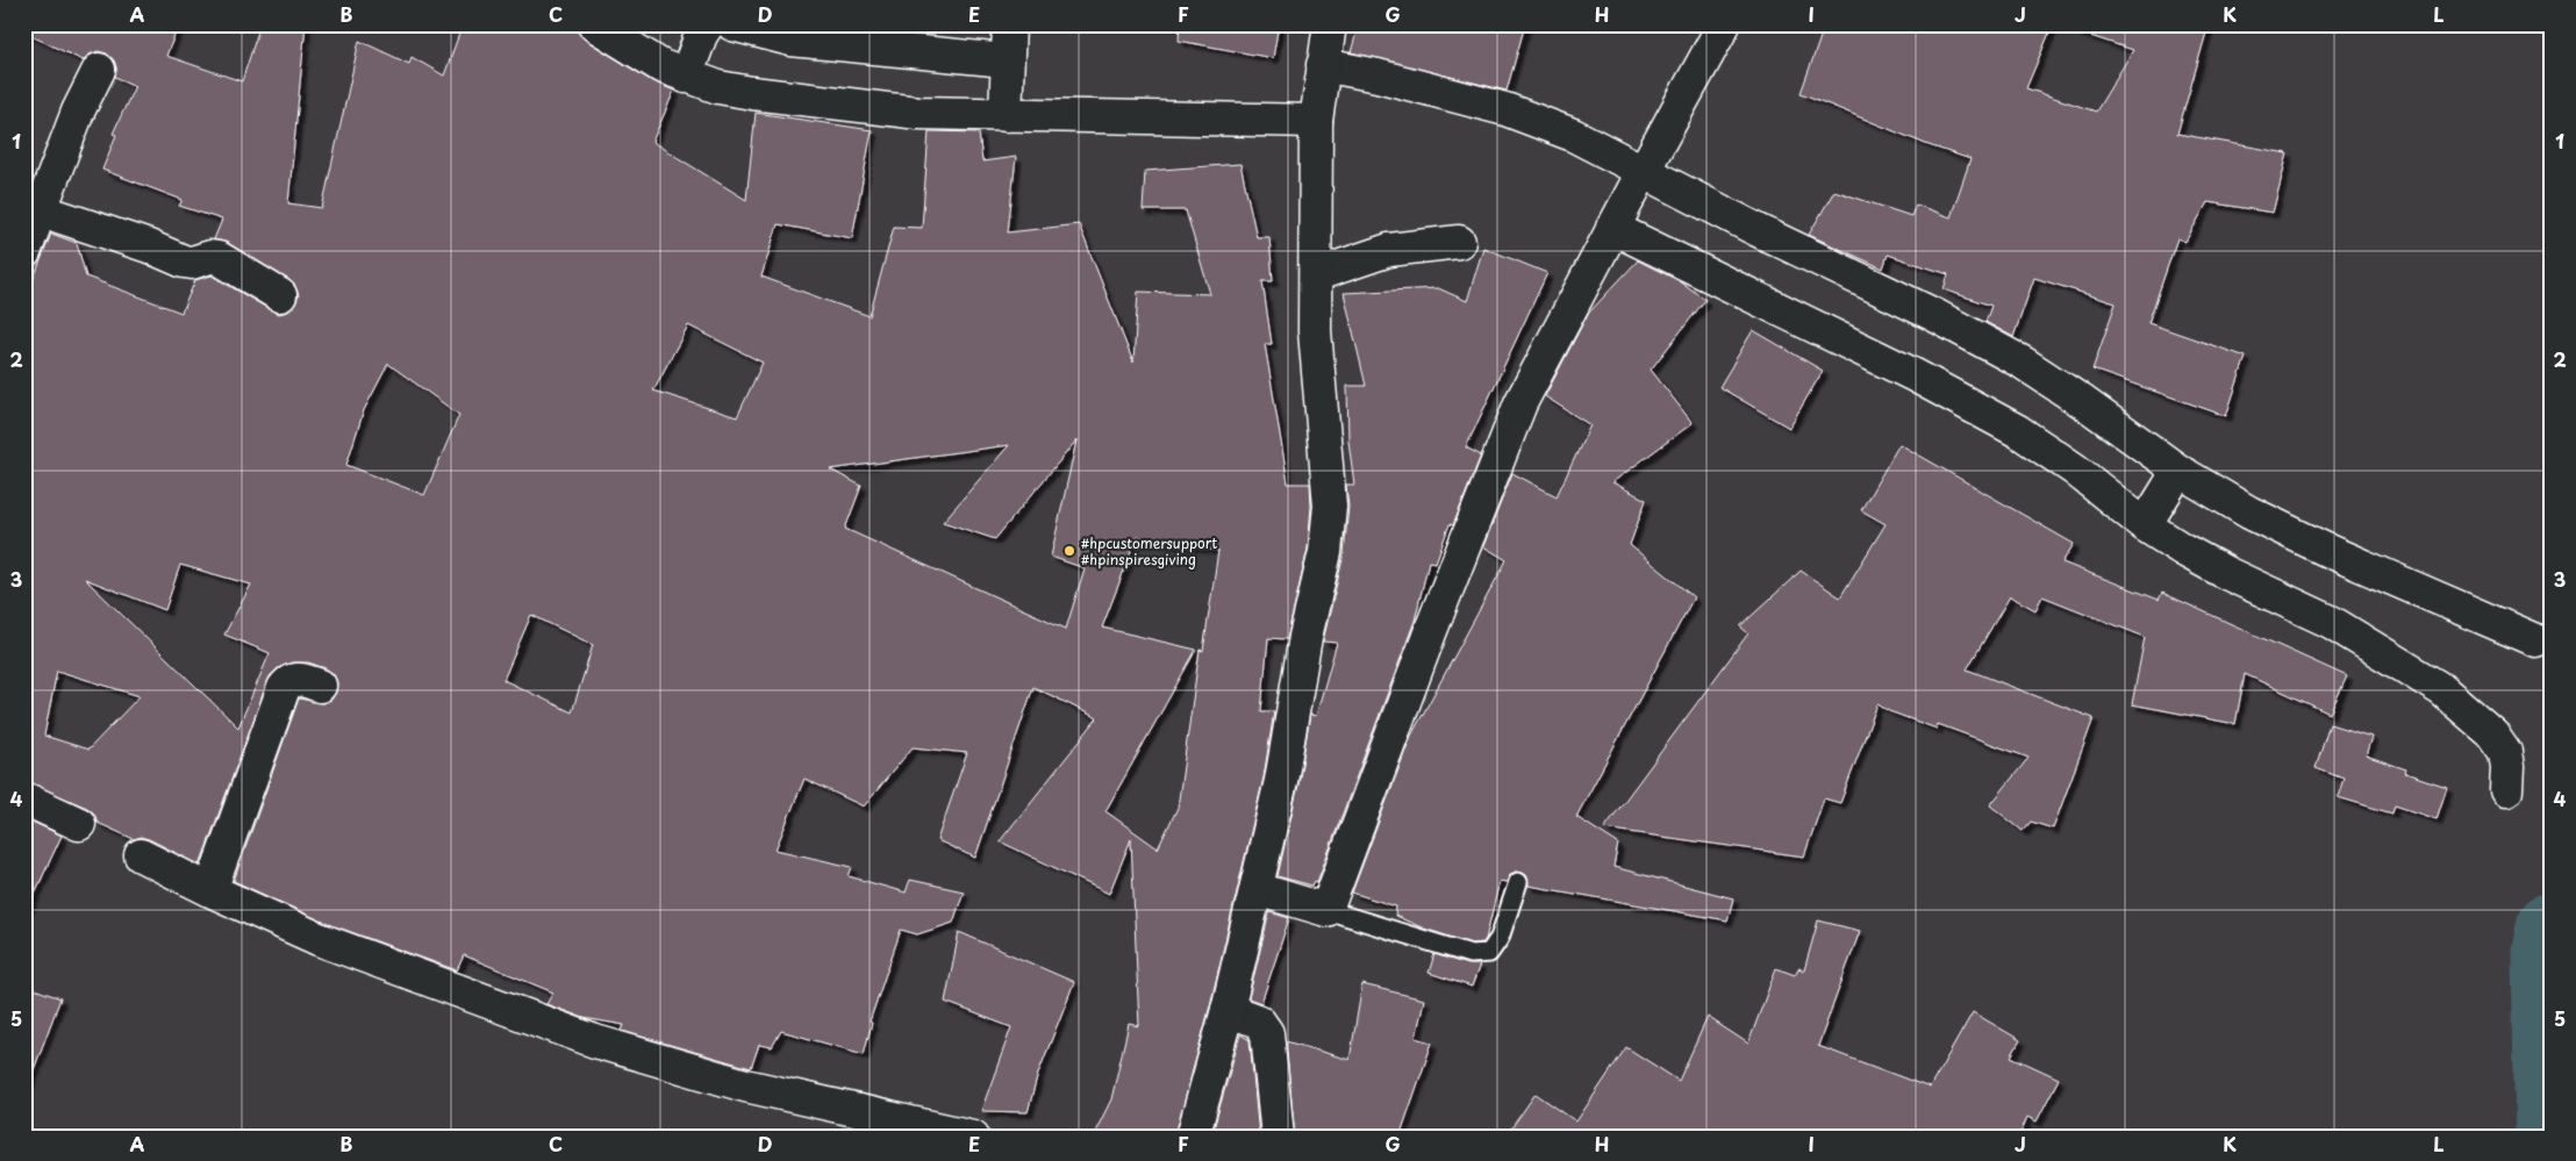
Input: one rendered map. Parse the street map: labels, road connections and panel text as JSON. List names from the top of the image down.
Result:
{
  "places": ["#hpcustomersupport #hpinspiresgiving"],
  "grid": {
    "columns": [
      "A",
      "B",
      "C",
      "D",
      "E",
      "F",
      "G",
      "H",
      "I",
      "J",
      "K",
      "L"
    ],
    "rows": [
      "1",
      "2",
      "3",
      "4",
      "5"
    ]
  }
}
